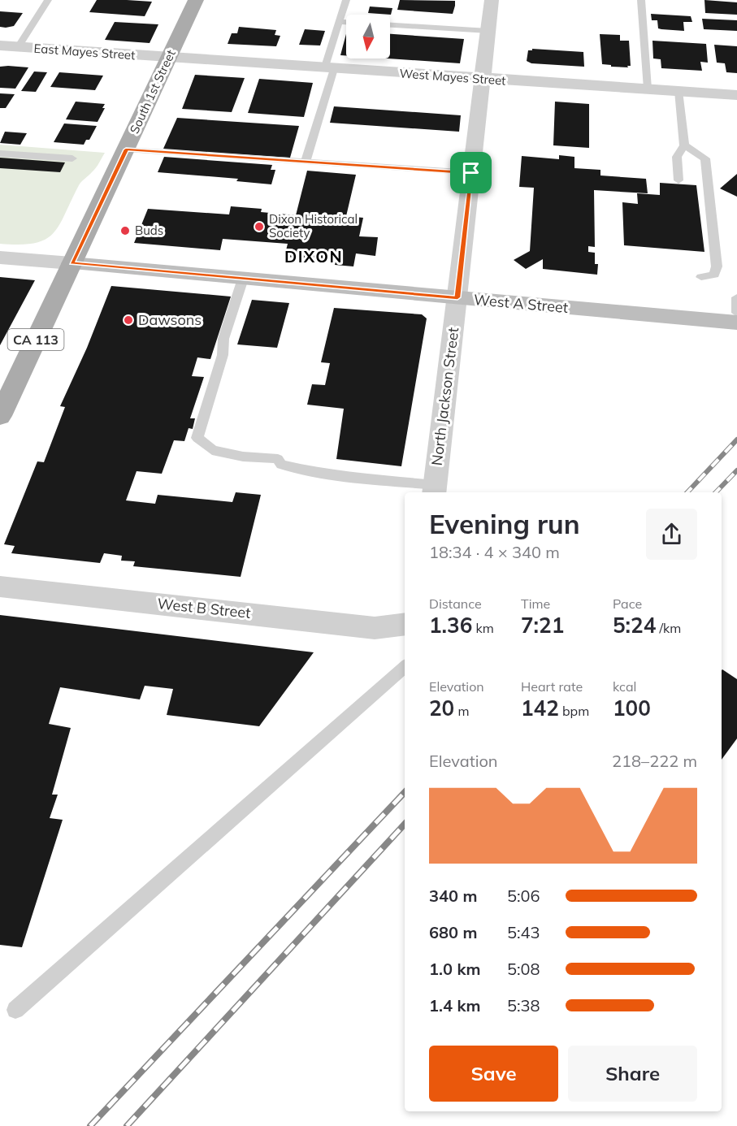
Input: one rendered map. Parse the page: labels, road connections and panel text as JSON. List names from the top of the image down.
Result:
{
  "streets": {
    "main road": ["South 1st Street", "West A Street", "CA 113"],
    "street": [
      "East Mayes Street",
      "West Mayes Street",
      "North Jackson Street",
      "West B Street"
    ]
  },
  "crossings": [
    ["East Mayes Street", "West Mayes Street"],
    ["East Mayes Street", "South 1st Street"],
    ["West Mayes Street", "South 1st Street"],
    ["West Mayes Street", "North Jackson Street"],
    ["South 1st Street", "West A Street"],
    ["South 1st Street", "CA 113"],
    ["West A Street", "CA 113"],
    ["West A Street", "North Jackson Street"]
  ],
  "districts": ["DIXON"],
  "places": ["Dixon Historical Society", "Buds", "Dawsons"],
  "north": "bottom",
  "page": {
    "heading": ["Evening run", "18:34 · 4 × 340 m"],
    "stats": [
      ["Distance", "1.36 km"],
      ["Time", "7:21"],
      ["Pace", "5:24 /km"],
      ["Elevation", "20 m"],
      ["Heart rate", "142 bpm"],
      ["kcal", "100"]
    ],
    "chart": ["Elevation", "218–222 m"],
    "list": [
      {
        "name": "340 m",
        "note": "5:06"
      },
      {
        "name": "680 m",
        "note": "5:43"
      },
      {
        "name": "1.0 km",
        "note": "5:08"
      },
      {
        "name": "1.4 km",
        "note": "5:38"
      }
    ],
    "buttons": ["Save", "Share"]
  }
}
